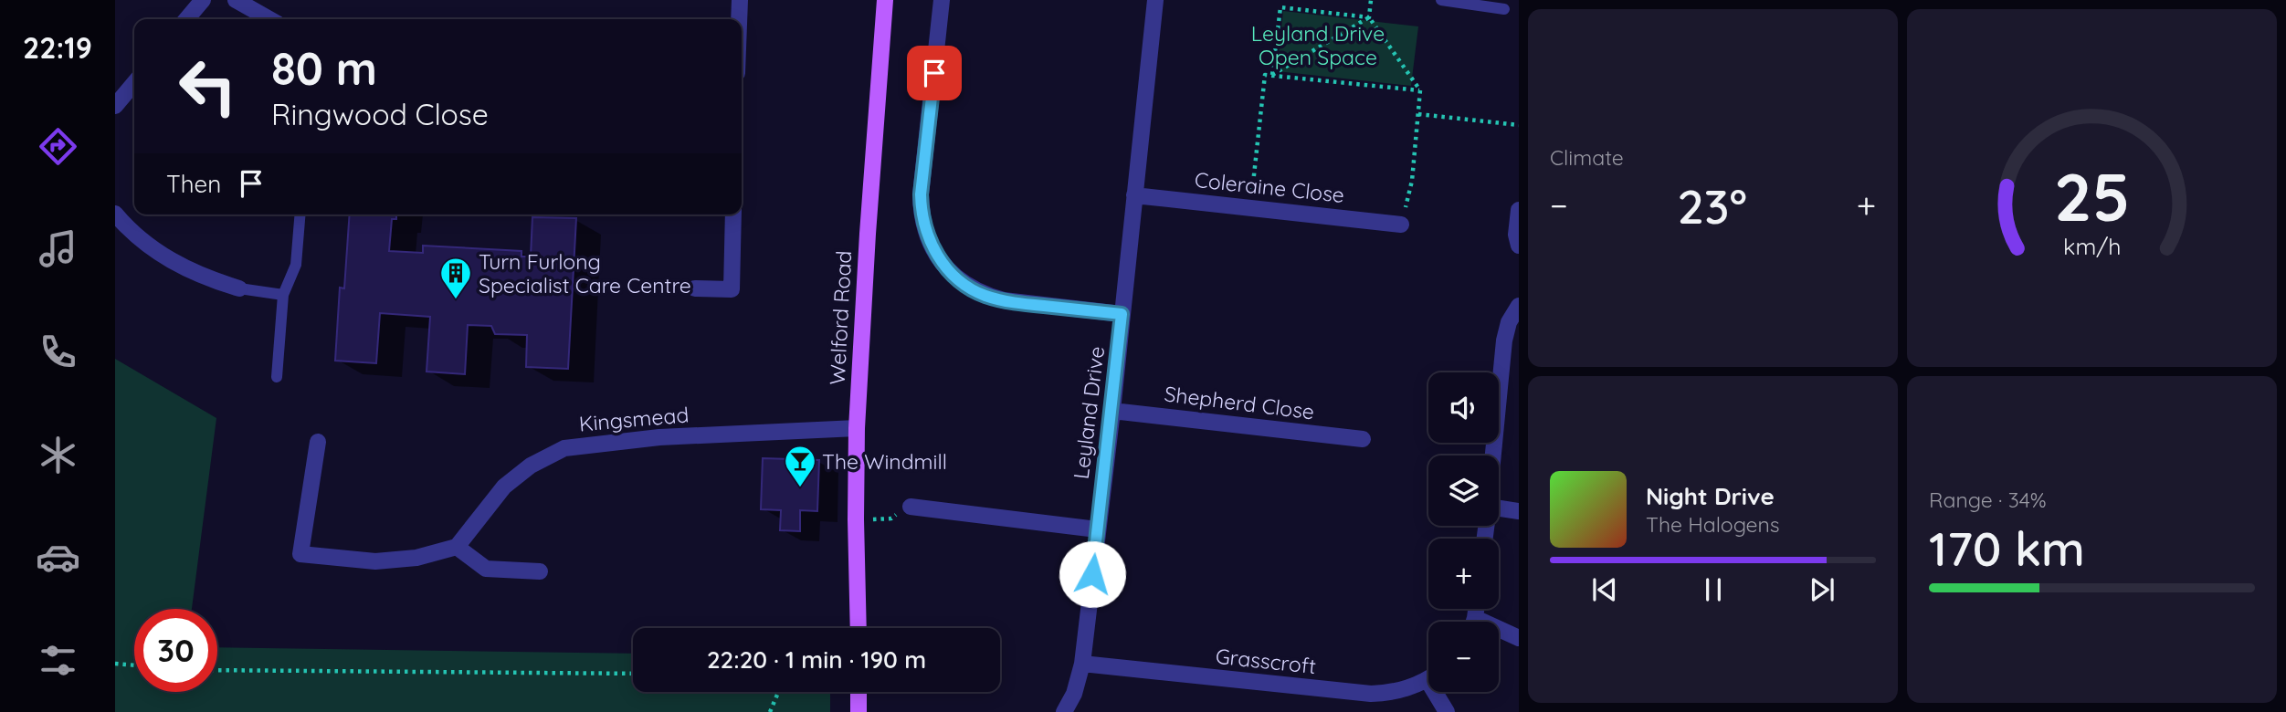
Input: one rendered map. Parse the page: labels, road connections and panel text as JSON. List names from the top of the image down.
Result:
{
  "streets": {
    "main road": ["Welford Road"],
    "street": [
      "Coleraine Close",
      "Shepherd Close",
      "Leyland Drive",
      "Kingsmead",
      "Grasscroft"
    ]
  },
  "crossings": [
    ["Coleraine Close", "Leyland Drive"],
    ["Welford Road", "Kingsmead"],
    ["Shepherd Close", "Leyland Drive"],
    ["Leyland Drive", "Grasscroft"]
  ],
  "parks": ["Leyland Drive Open Space"],
  "places": {
    "building": ["Turn Furlong Specialist Care Centre"],
    "bar": ["The Windmill"]
  },
  "page": {
    "tabs": "22:19",
    "tile": [
      "Climate",
      ["Range · 34%", "170 km"]
    ],
    "turn": ["80 m", "Ringwood Close"],
    "then": "Then",
    "heat": ["−", "23°", "+"],
    "map_buttons": ["+", "−"],
    "song": ["Night Drive", "The Halogens"],
    "limit": "30",
    "trip": "22:20 · 1 min · 190 m",
    "gauge": ["25", "km/h"]
  }
}
